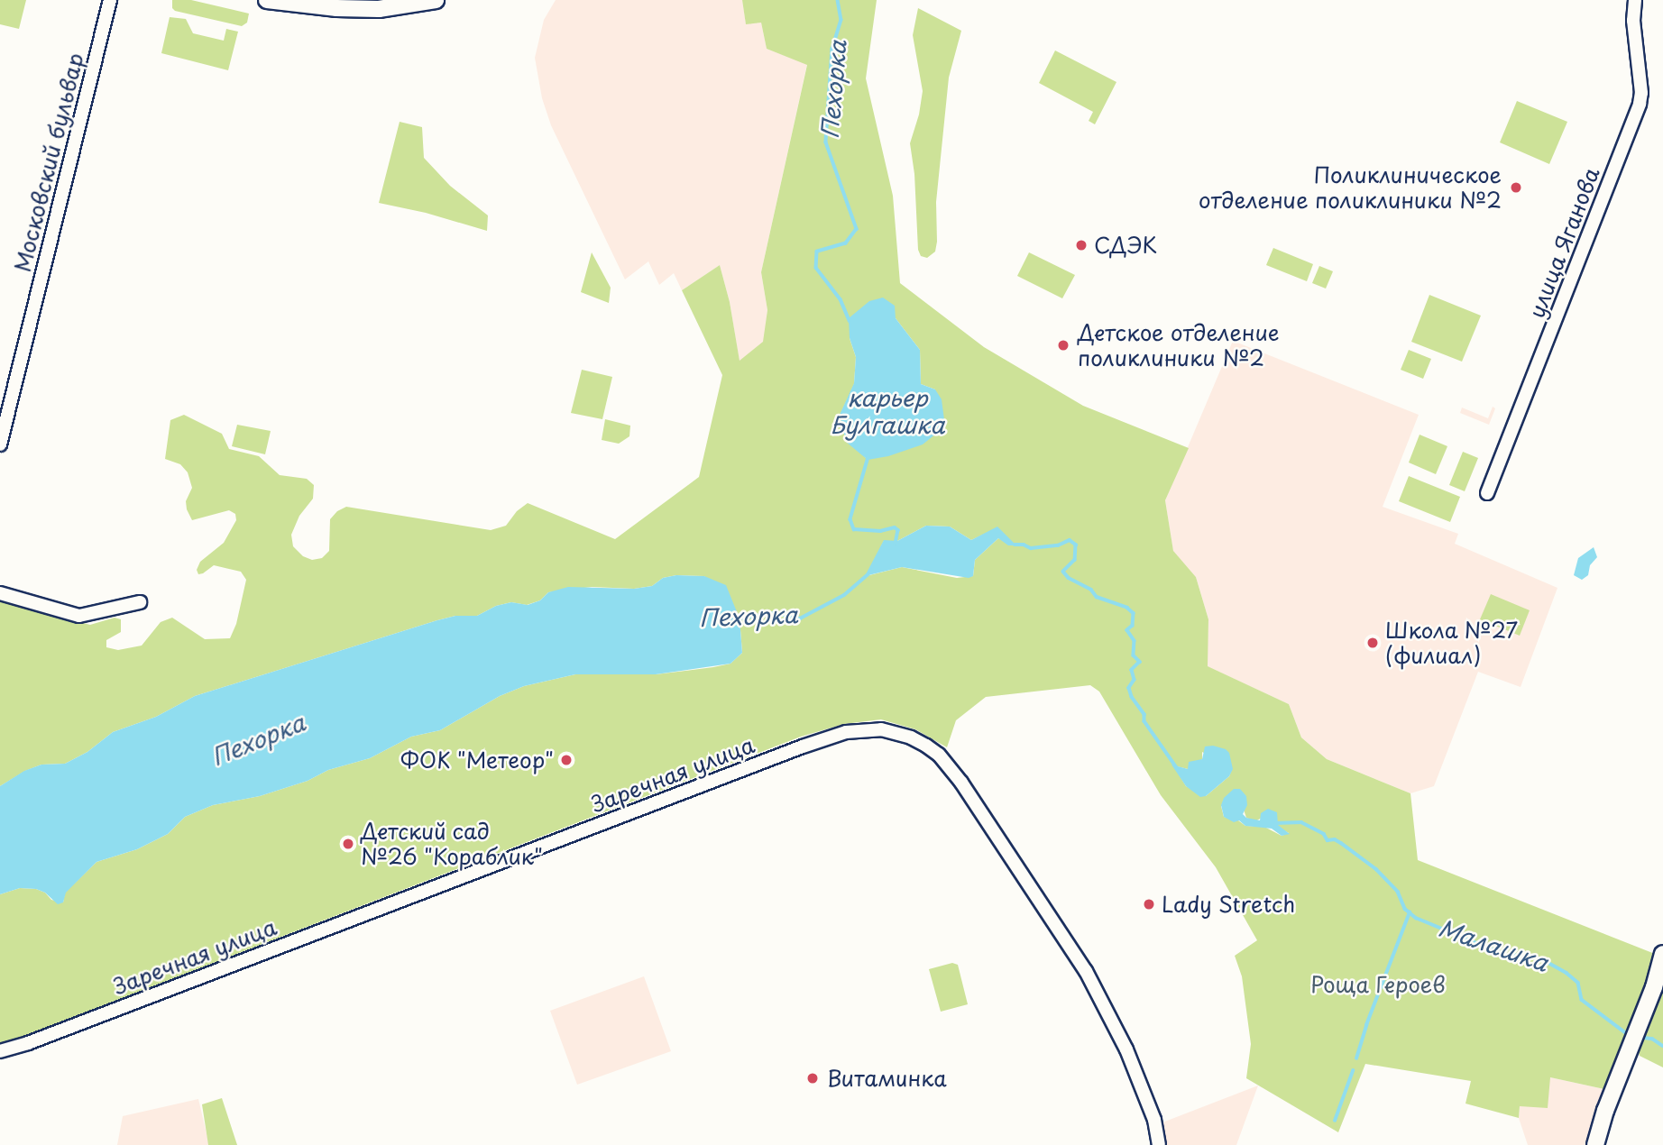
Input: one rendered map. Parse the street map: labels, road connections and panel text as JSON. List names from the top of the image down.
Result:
{
  "streets": {
    "street": ["Московский бульвар", "улица Яганова", "Заречная улица"]
  },
  "water": ["Пехорка", "карьер Булгашка", "Малашка"],
  "parks": ["Роща Героев"],
  "places": [
    "Поликлиническое отделение поликлиники №2",
    "СДЭК",
    "Детское отделение поликлиники №2",
    "Школа №27 (филиал)",
    "ФОК \"Метеор\"",
    "Детский сад №26 \"Кораблик\"",
    "Lady Stretch",
    "Витаминка"
  ]
}
